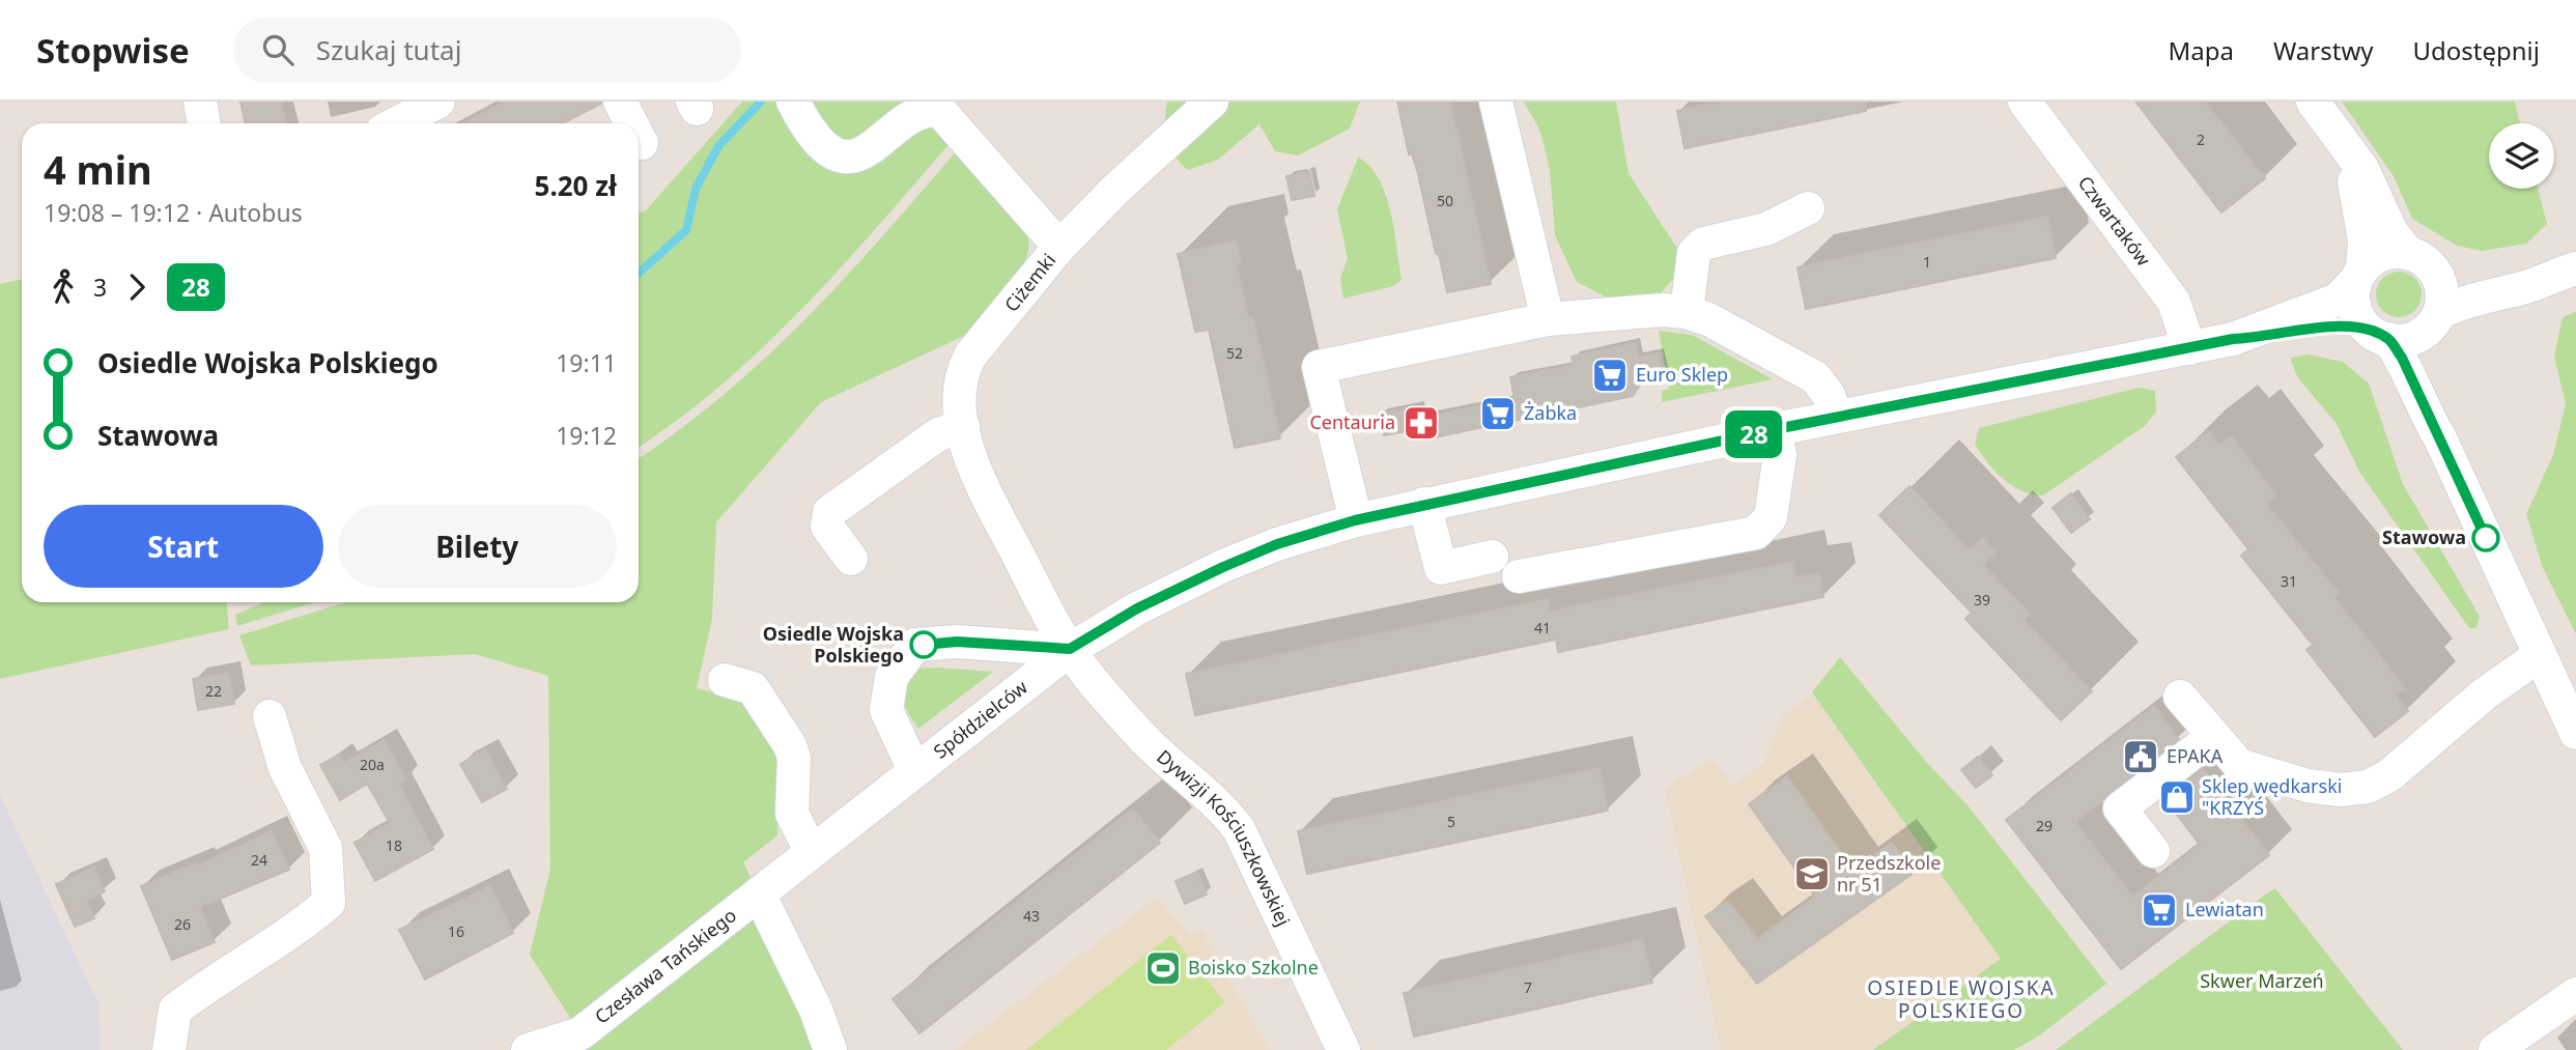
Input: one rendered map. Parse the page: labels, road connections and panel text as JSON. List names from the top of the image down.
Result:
{
  "streets": {
    "street": [
      "Czwartaków",
      "Ciżemki",
      "Spółdzielców",
      "Dywizji Kościuszkowskiej",
      "Czesława Tańskiego"
    ]
  },
  "crossings": [
    ["Czwartaków", "Spółdzielców"],
    ["Ciżemki", "Spółdzielców"],
    ["Ciżemki", "Dywizji Kościuszkowskiej"],
    ["Spółdzielców", "Dywizji Kościuszkowskiej"],
    ["Spółdzielców", "Czesława Tańskiego"]
  ],
  "districts": ["OSIEDLE WOJSKA POLSKIEGO"],
  "parks": ["Skwer Marzeń"],
  "places": {
    "supermarket": ["Euro Sklep", "Żabka", "Lewiatan"],
    "pharmacy": ["Centauria"],
    "other": ["Stawowa", "Osiedle Wojska Polskiego"],
    "public building": ["EPAKA"],
    "shop": ["Sklep wędkarski \"KRZYŚ"],
    "school or university": ["Przedszkole nr 51"],
    "sports": ["Boisko Szkolne"]
  },
  "lines": ["bus line 28"],
  "house_numbers": [
    "2",
    "50",
    "1",
    "52",
    "31",
    "39",
    "41",
    "22",
    "20a",
    "5",
    "29",
    "18",
    "24",
    "43",
    "26",
    "16",
    "7"
  ],
  "page": {
    "header": "Stopwise",
    "search": "Szukaj tutaj",
    "nav": ["Mapa", "Warstwy", "Udostępnij"],
    "on_map": "28",
    "heading": ["4 min", "19:08 – 19:12 · Autobus", "5.20 zł"],
    "legs": ["3", "28"],
    "list": [
      {
        "name": "Osiedle Wojska Polskiego",
        "value": "19:11"
      },
      {
        "name": "Stawowa",
        "value": "19:12"
      }
    ],
    "buttons": ["Start", "Bilety"]
  }
}
